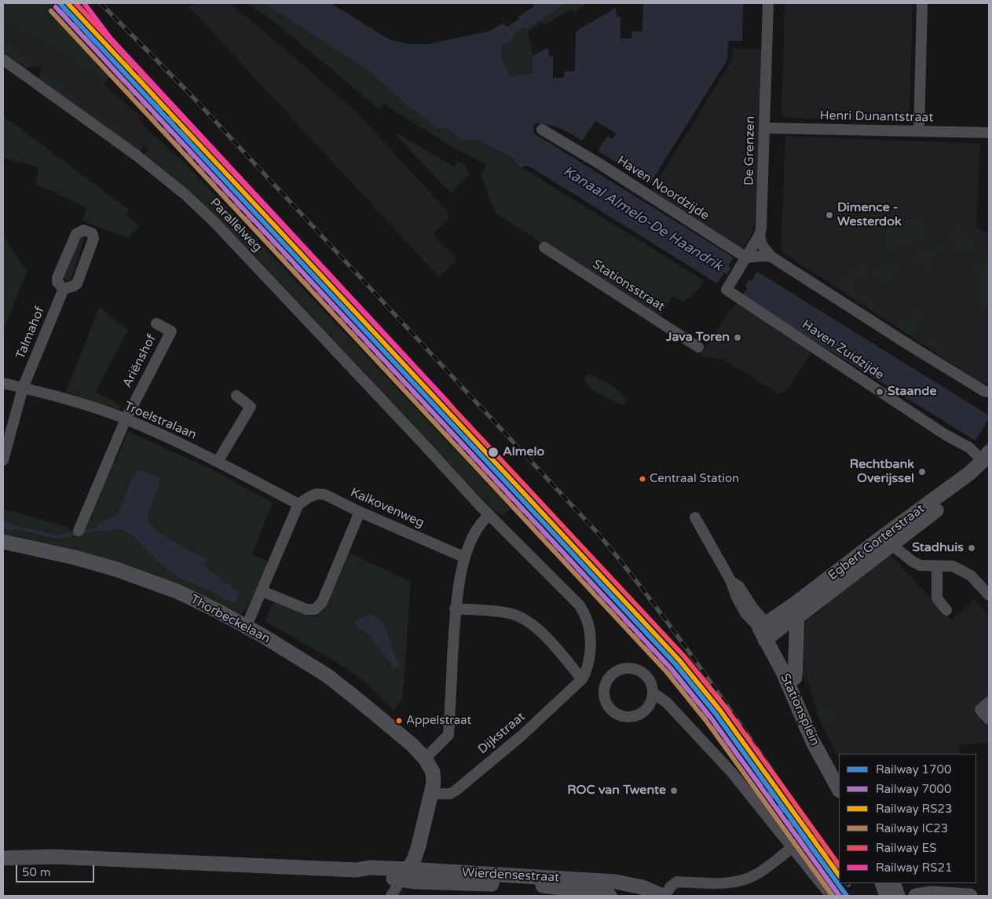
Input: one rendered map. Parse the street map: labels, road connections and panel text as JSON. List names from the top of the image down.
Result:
{
  "streets": {
    "main road": [
      "Egbert Gorterstraat",
      "Thorbeckelaan",
      "Stationsplein",
      "Wierdensestraat"
    ],
    "street": [
      "Henri Dunantstraat",
      "De Grenzen",
      "Haven Noordzijde",
      "Parallelweg",
      "Stationsstraat",
      "Talmahof",
      "Haven Zuidzijde",
      "Ariënshof",
      "Troelstralaan",
      "Kalkovenweg",
      "Dijkstraat"
    ]
  },
  "crossings": [
    ["Henri Dunantstraat", "De Grenzen"],
    ["De Grenzen", "Haven Noordzijde"],
    ["De Grenzen", "Haven Zuidzijde"],
    ["Parallelweg", "Dijkstraat"],
    ["Talmahof", "Troelstralaan"],
    ["Haven Zuidzijde", "Egbert Gorterstraat"],
    ["Ariënshof", "Troelstralaan"],
    ["Troelstralaan", "Kalkovenweg"],
    ["Egbert Gorterstraat", "Stationsplein"],
    ["Thorbeckelaan", "Dijkstraat"],
    ["Thorbeckelaan", "Wierdensestraat"]
  ],
  "water": ["Kanaal Almelo-De Haandrik"],
  "places": [
    "Dimence - Westerdok",
    "Java Toren",
    "Staande",
    "Almelo",
    "Rechtbank Overijssel",
    "Centraal Station",
    "Stadhuis",
    "Appelstraat",
    "ROC van Twente"
  ],
  "lines": [
    "rail line 1700",
    "rail line RS23",
    "rail line ES",
    "rail line RS21",
    "rail line 7000",
    "rail line IC23"
  ],
  "legend": [
    "Railway 1700",
    "Railway 7000",
    "Railway RS23",
    "Railway IC23",
    "Railway ES",
    "Railway RS21"
  ],
  "scale_bar": "50 m"
}
